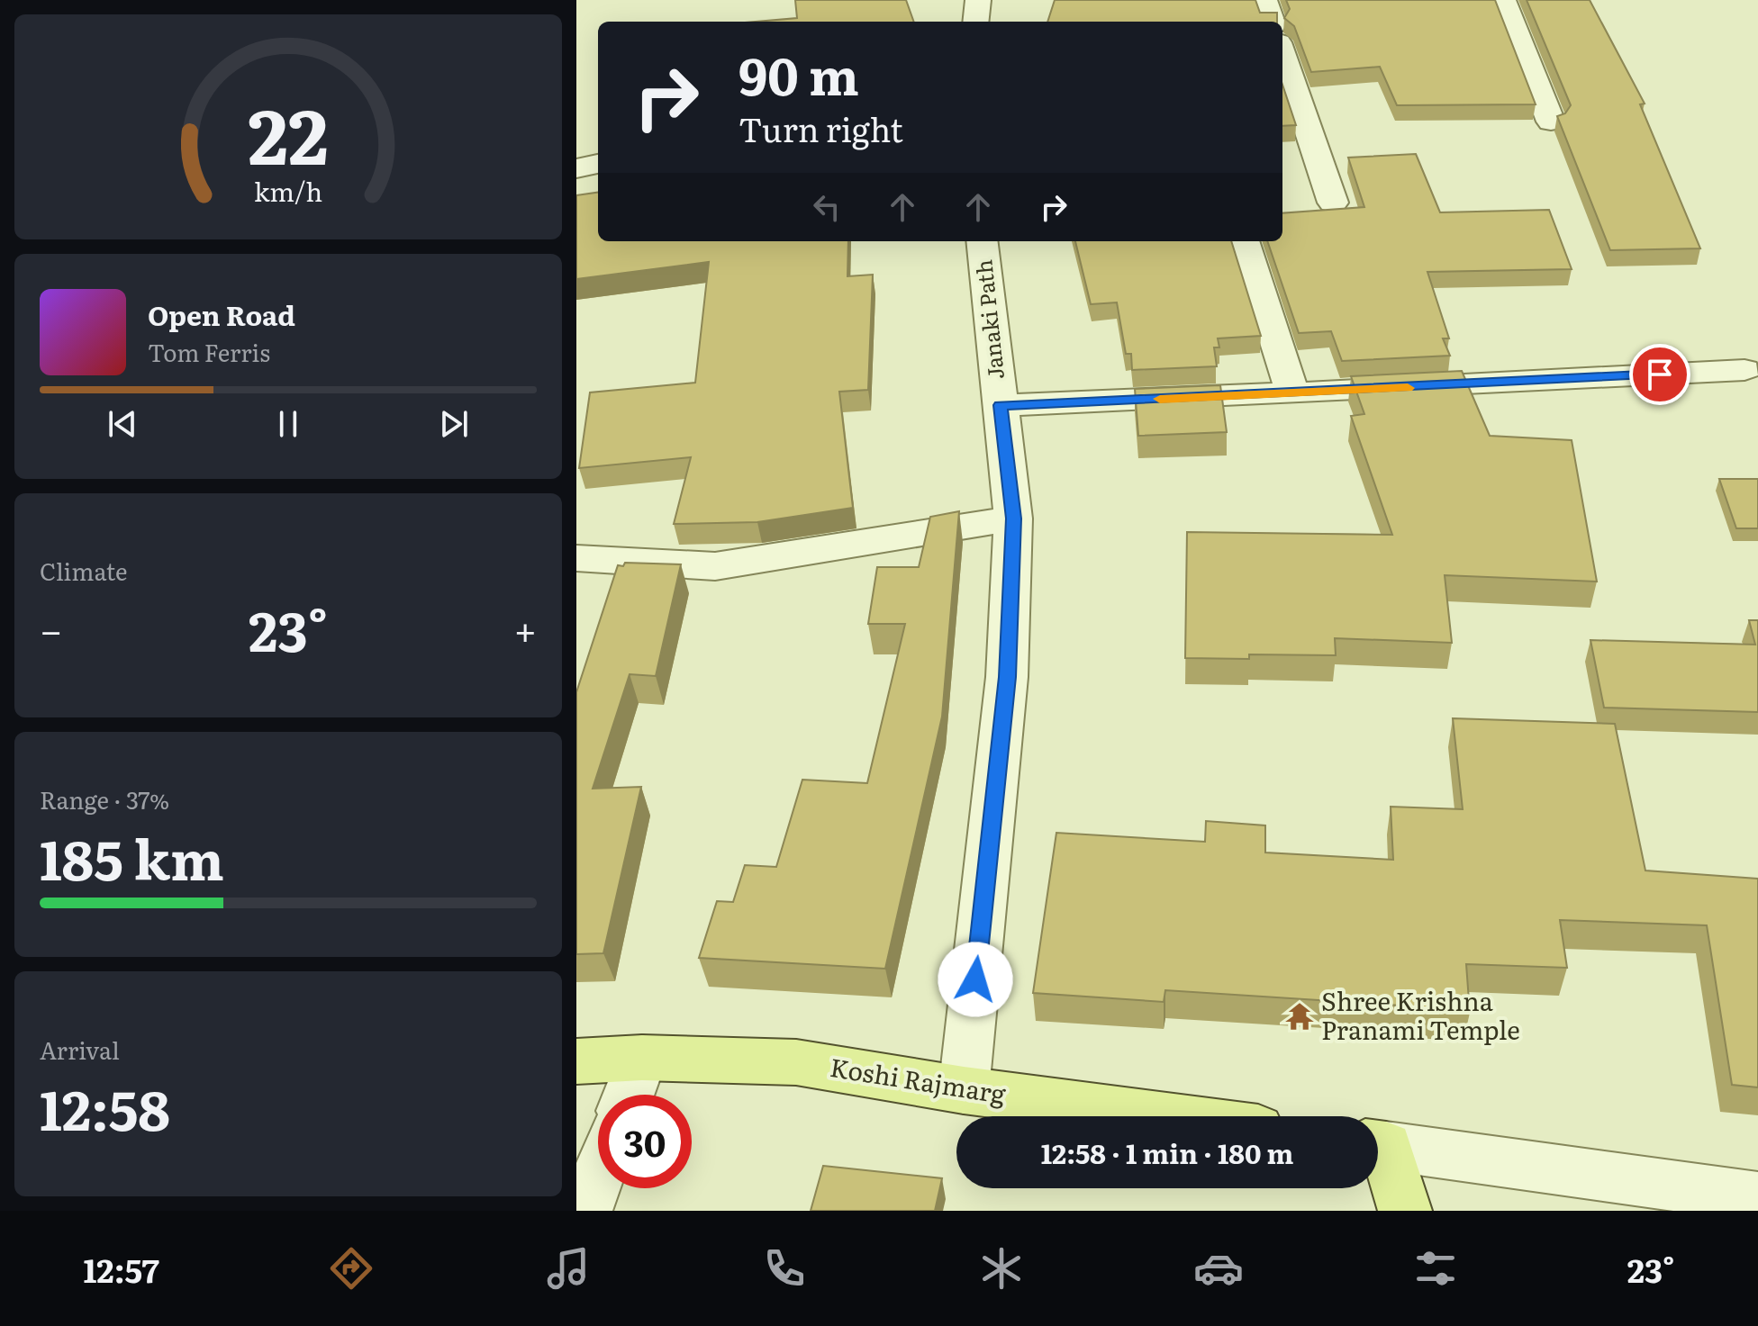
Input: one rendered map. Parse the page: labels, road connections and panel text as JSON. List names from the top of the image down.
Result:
{
  "streets": {
    "main road": ["Koshi Rajmarg"],
    "street": ["Janaki Path"]
  },
  "crossings": [
    ["Janaki Path", "Koshi Rajmarg"]
  ],
  "places": {
    "temple": ["Shree Krishna Pranami Temple"]
  },
  "page": {
    "turn": ["90 m", "Turn right"],
    "song": ["Open Road", "Tom Ferris"],
    "tile": [
      "Climate",
      ["Range · 37%", "185 km"],
      ["Arrival", "12:58"]
    ],
    "heat": ["−", "23°", "+"],
    "limit": "30",
    "trip": "12:58 · 1 min · 180 m",
    "tabs": ["12:57", "23°"],
    "gauge": ["22", "km/h"]
  }
}
